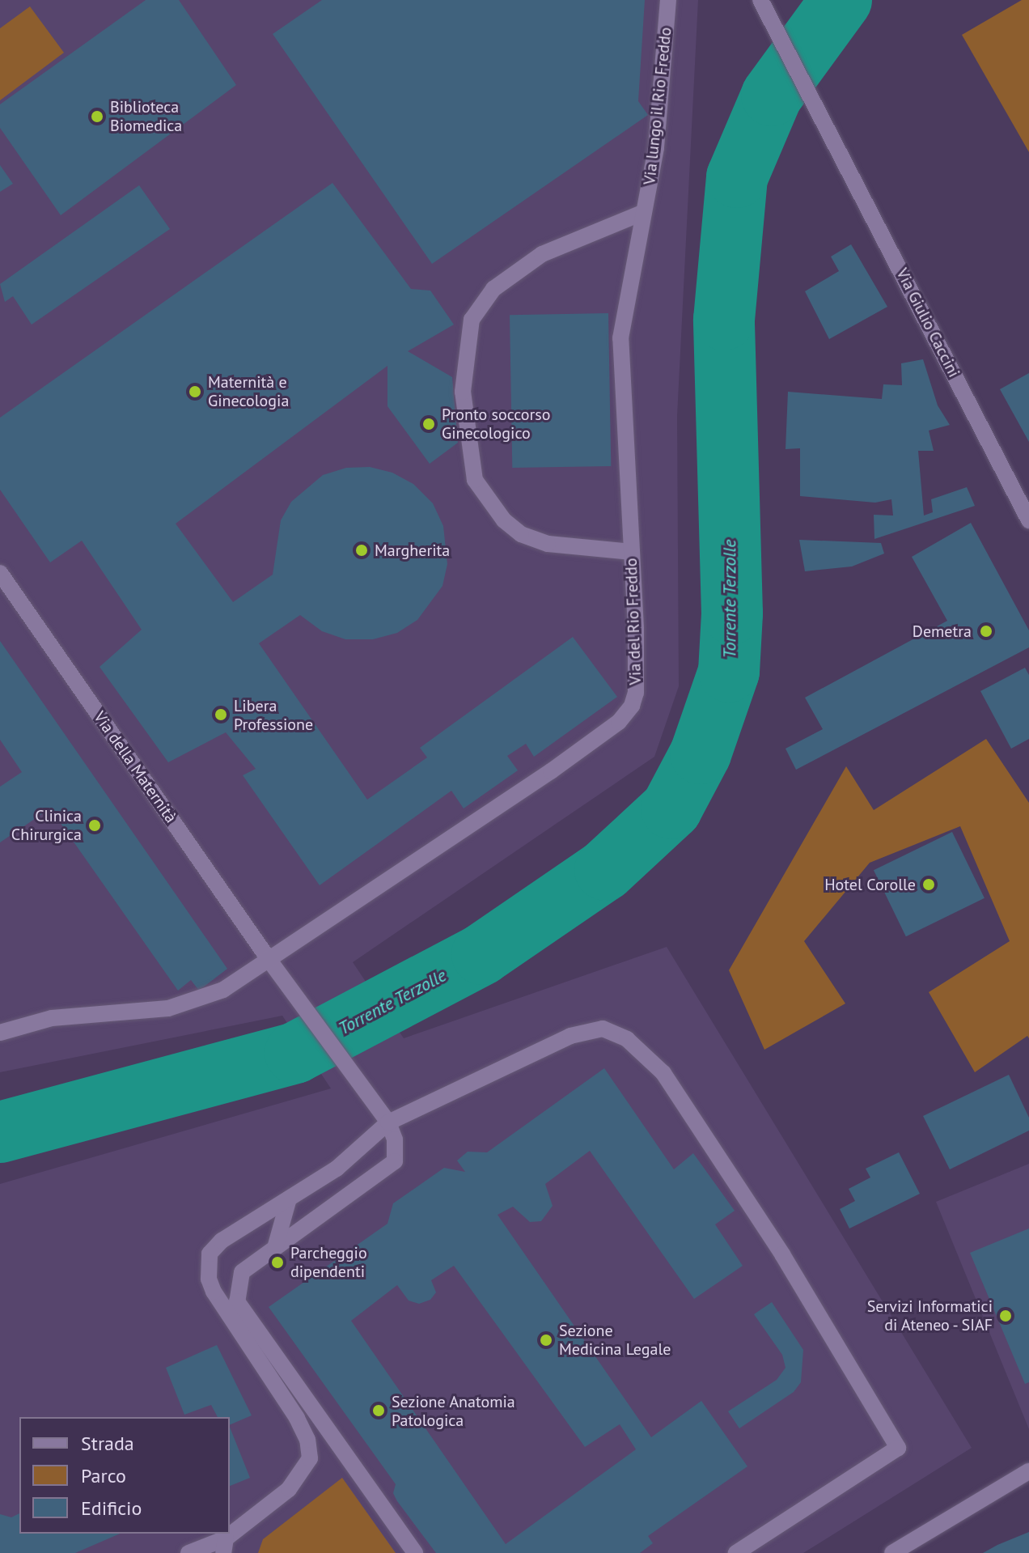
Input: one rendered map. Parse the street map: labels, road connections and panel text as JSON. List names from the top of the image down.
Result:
{
  "streets": {
    "street": [
      "Via lungo il Rio Freddo",
      "Via Giulio Caccini",
      "Via del Rio Freddo",
      "Via della Maternità"
    ]
  },
  "crossings": [
    ["Via lungo il Rio Freddo", "Via del Rio Freddo"],
    ["Via del Rio Freddo", "Via della Maternità"]
  ],
  "water": ["Torrente Terzolle"],
  "places": [
    "Biblioteca Biomedica",
    "Maternità e Ginecologia",
    "Pronto soccorso Ginecologico",
    "Margherita",
    "Demetra",
    "Libera Professione",
    "Clinica Chirurgica",
    "Hotel Corolle",
    "Parcheggio dipendenti",
    "Servizi Informatici di Ateneo - SIAF",
    "Sezione Medicina Legale",
    "Sezione Anatomia Patologica"
  ],
  "legend": ["Strada", "Parco", "Edificio"]
}
